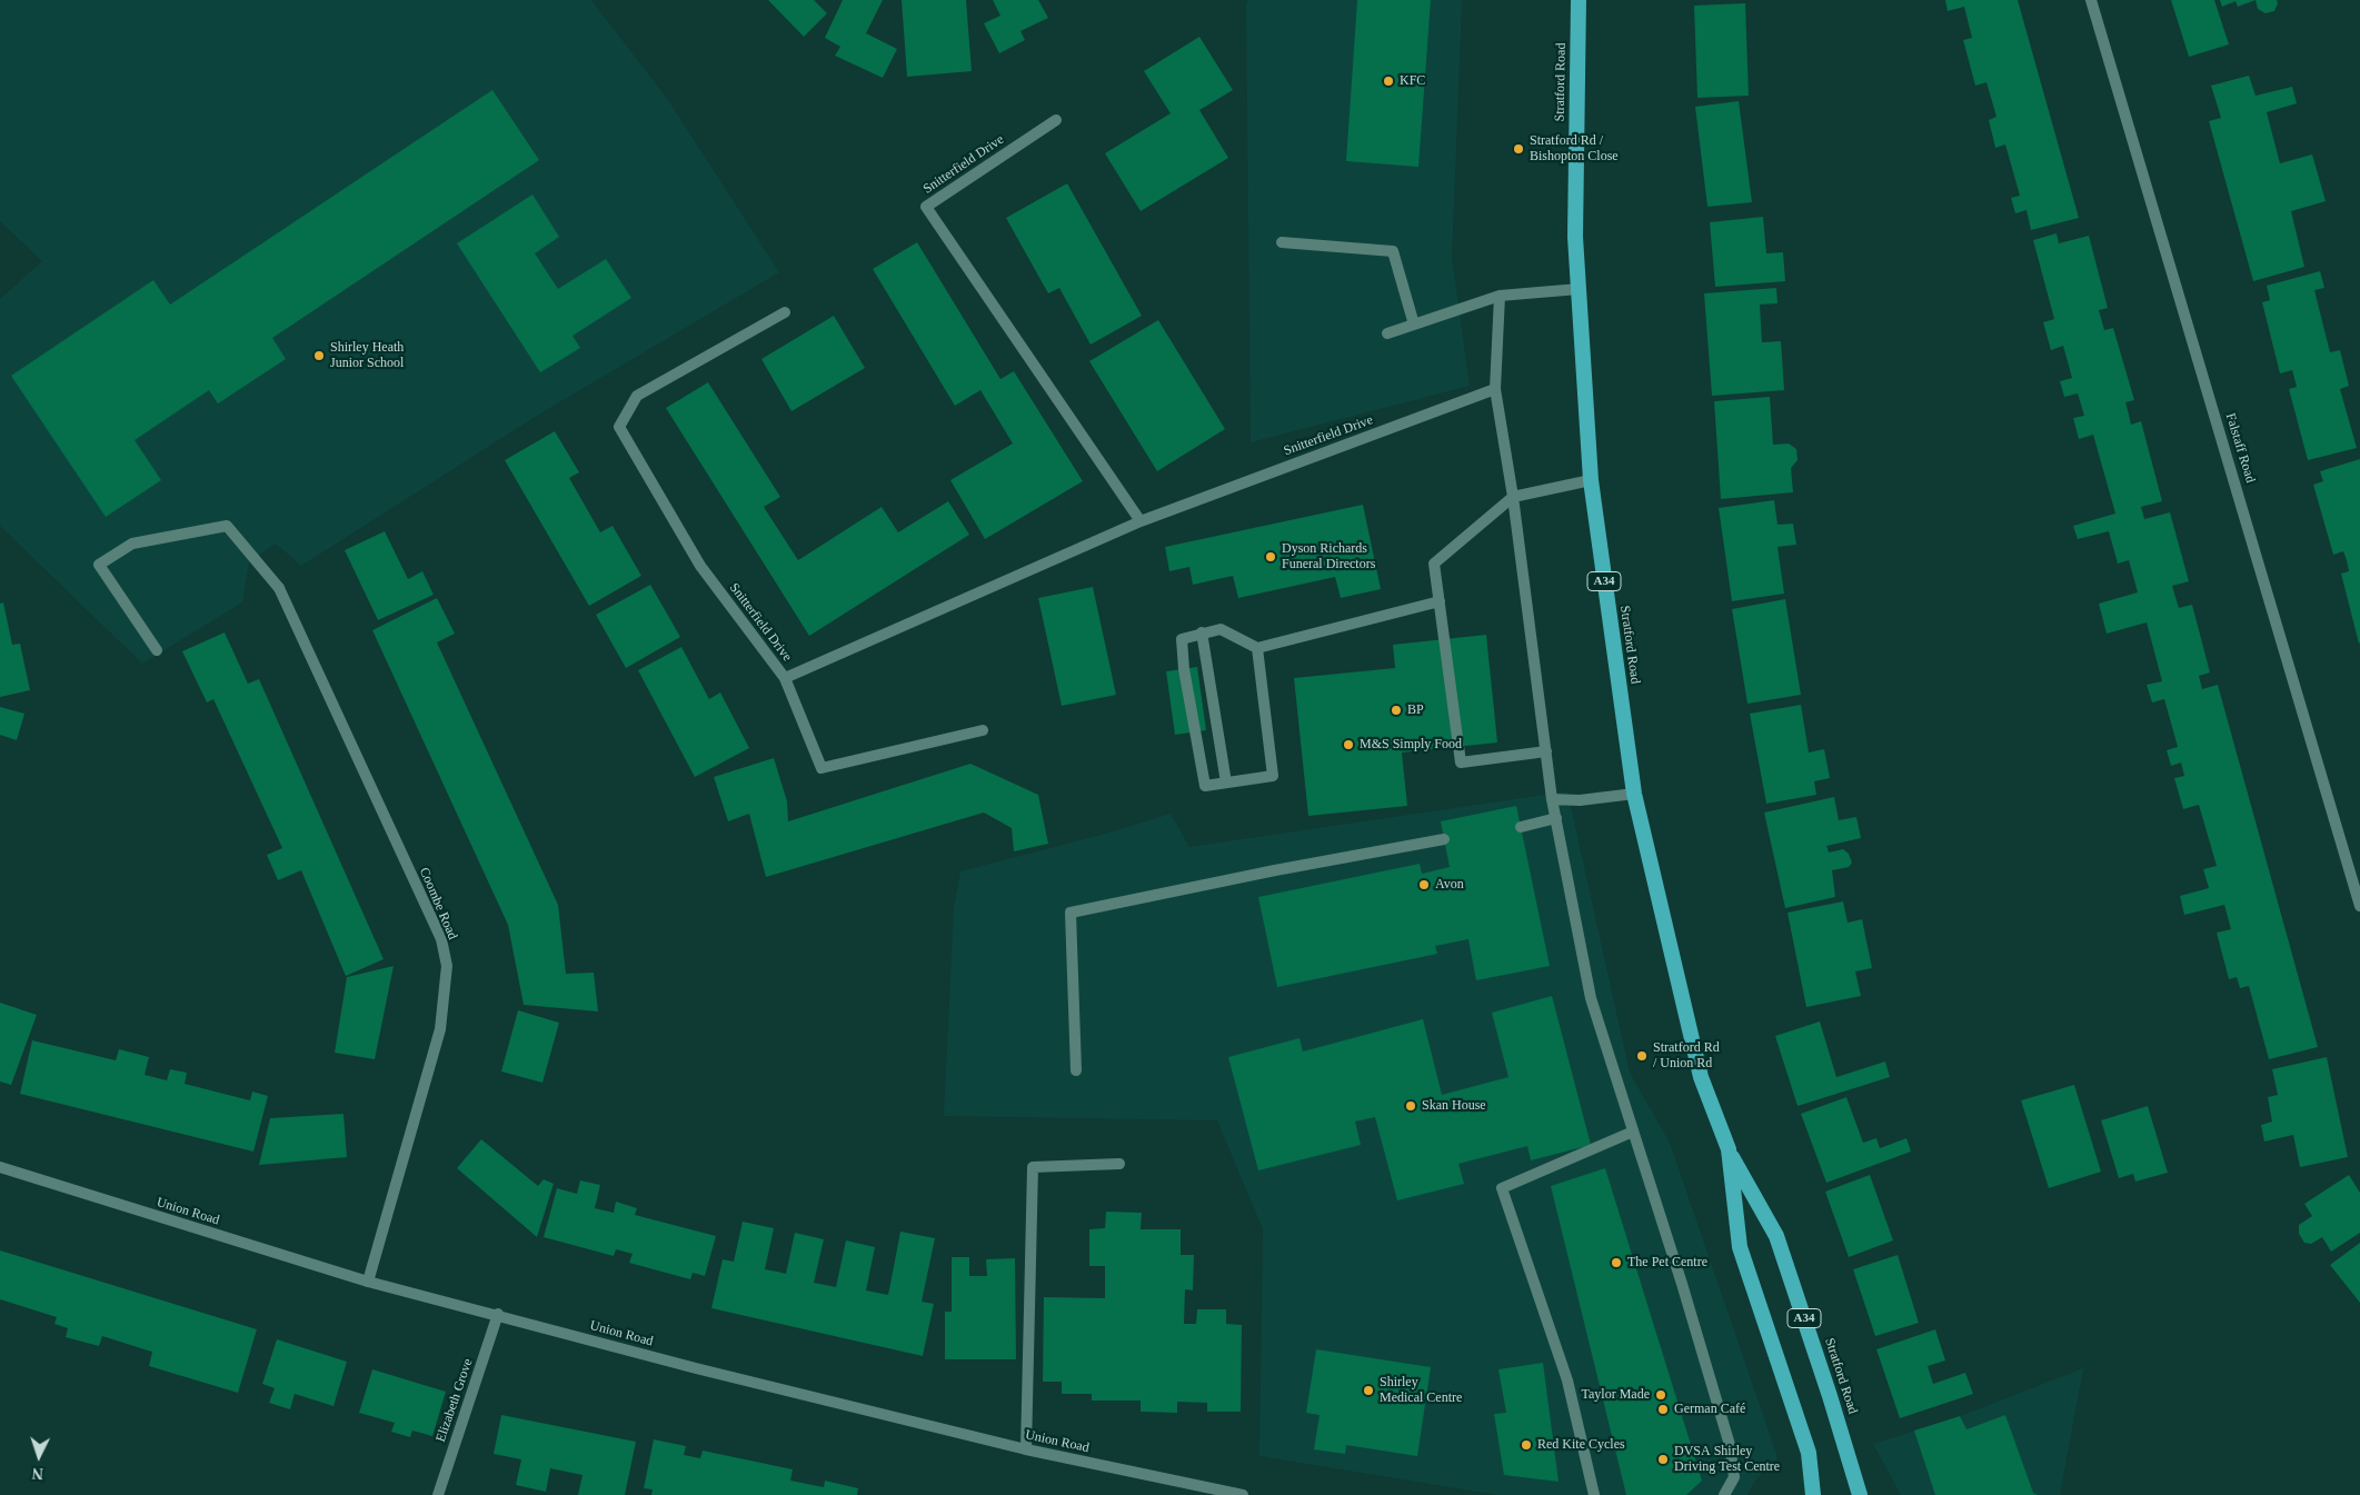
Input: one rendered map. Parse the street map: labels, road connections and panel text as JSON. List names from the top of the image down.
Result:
{
  "streets": {
    "highway": ["Stratford Road", "A34"],
    "street": [
      "Snitterfield Drive",
      "Falstaff Road",
      "Coombe Road",
      "Union Road",
      "Elizabeth Grove"
    ]
  },
  "crossings": [
    ["Coombe Road", "Union Road"],
    ["Union Road", "Elizabeth Grove"]
  ],
  "places": [
    "KFC",
    "Stratford Rd / Bishopton Close",
    "Shirley Heath Junior School",
    "Dyson Richards Funeral Directors",
    "BP",
    "M&S Simply Food",
    "Avon",
    "Stratford Rd / Union Rd",
    "Skan House",
    "The Pet Centre",
    "Shirley Medical Centre",
    "Taylor Made",
    "German Café",
    "Red Kite Cycles",
    "DVSA Shirley Driving Test Centre"
  ],
  "north": "bottom"
}
